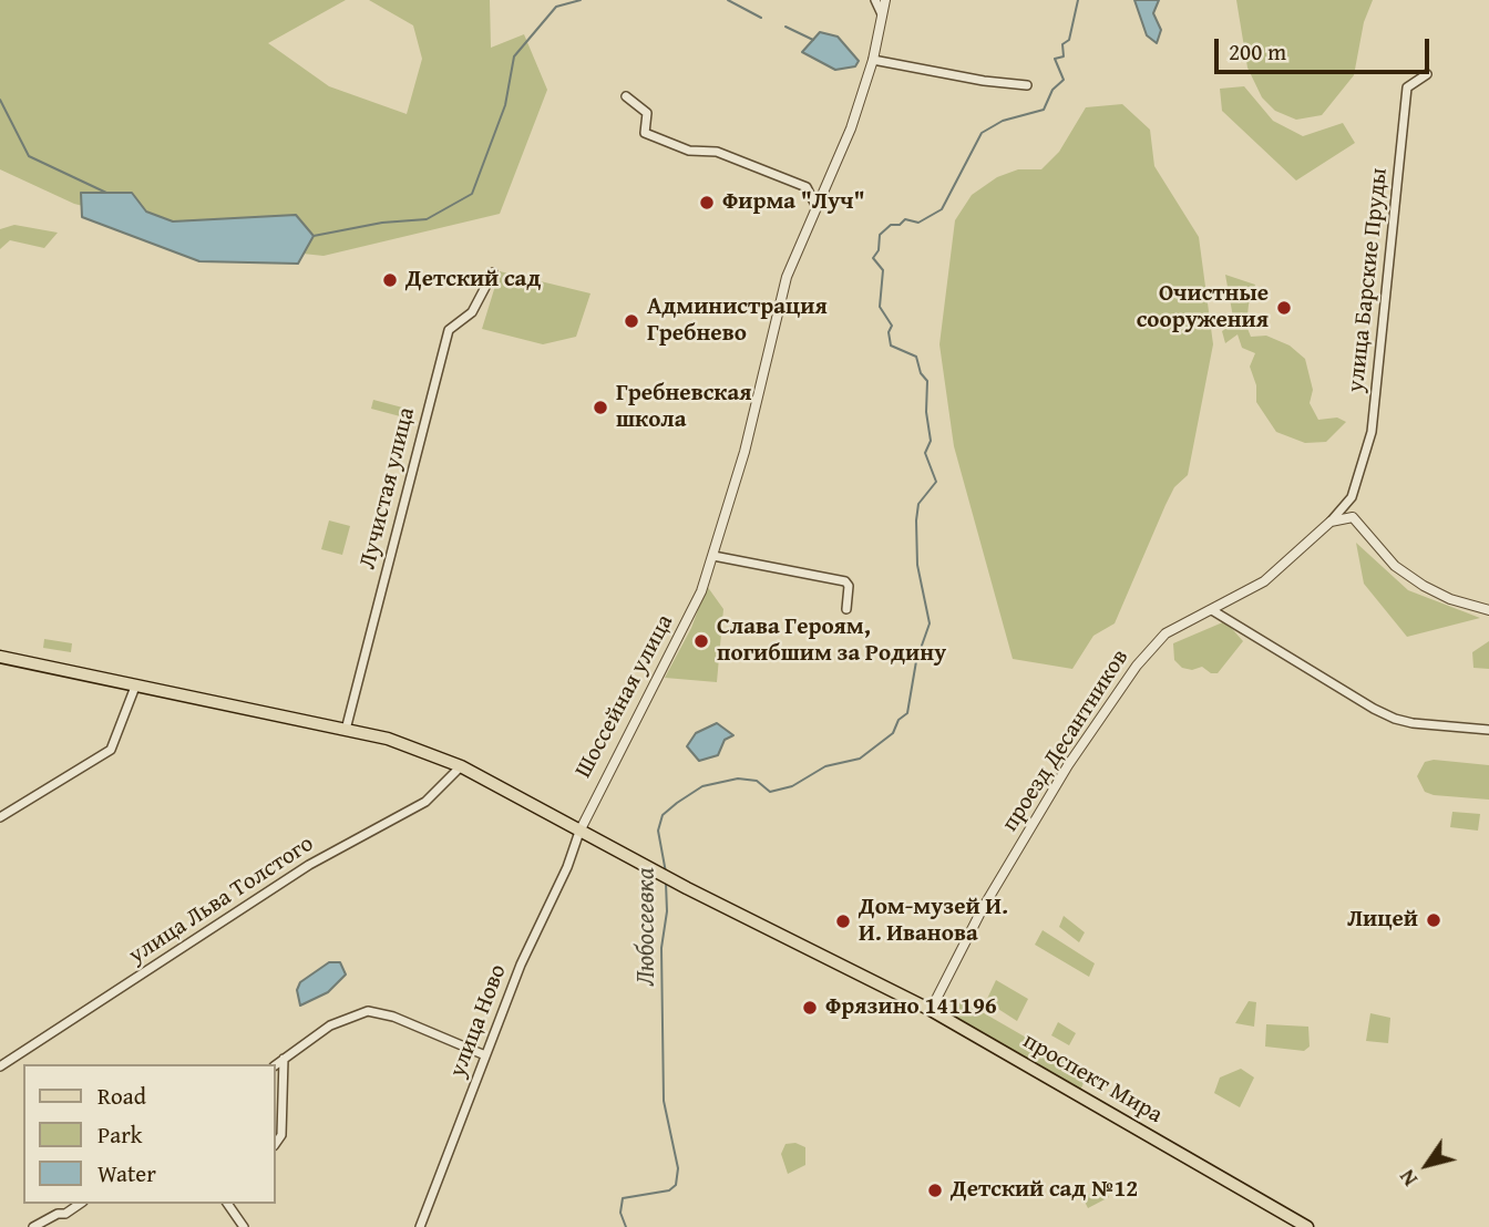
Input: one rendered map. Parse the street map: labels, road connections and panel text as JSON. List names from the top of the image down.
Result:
{
  "streets": {
    "main road": ["проспект Мира"],
    "street": [
      "улица Барские Пруды",
      "Лучистая улица",
      "Шоссейная улица",
      "проезд Десантников",
      "улица Льва Толстого",
      "улица Ново"
    ]
  },
  "crossings": [
    ["Шоссейная улица", "улица Ново"],
    ["Шоссейная улица", "проспект Мира"],
    ["проезд Десантников", "проспект Мира"],
    ["улица Ново", "проспект Мира"]
  ],
  "water": ["Любосеевка"],
  "places": [
    "Фирма \"Луч\"",
    "Детский сад",
    "Очистные сооружения",
    "Администрация Гребнево",
    "Гребневская школа",
    "Слава Героям, погибшим за Родину",
    "Лицей",
    "Дом-музей И. И. Иванова",
    "Фрязино 141196",
    "Детский сад №12"
  ],
  "legend": ["Road", "Park", "Water"],
  "scale_bar": "200 m",
  "north": "bottom left"
}
